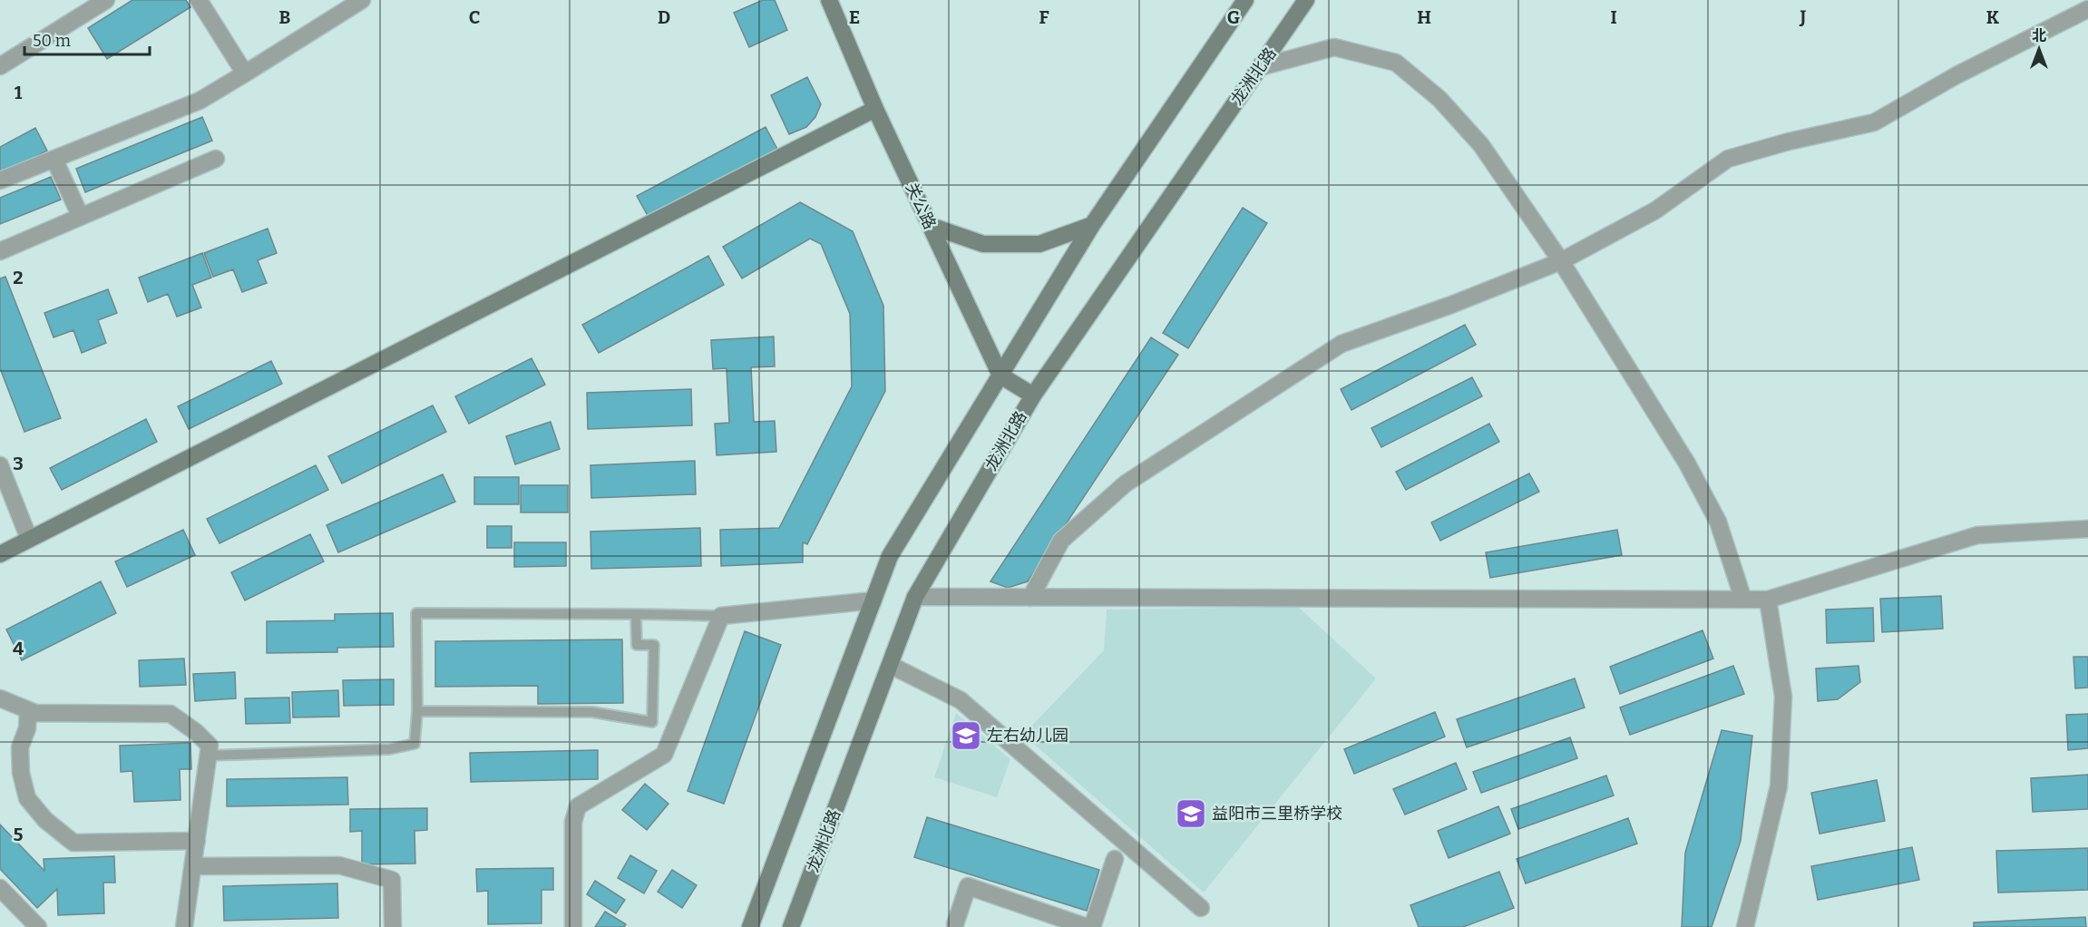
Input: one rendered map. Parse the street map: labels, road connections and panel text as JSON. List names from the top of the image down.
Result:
{
  "streets": {
    "main road": ["龙洲北路", "关公路"]
  },
  "places": {
    "school or university": ["左右幼儿园", "益阳市三里桥学校"]
  },
  "scale_bar": "50 m",
  "north": "top",
  "grid": {
    "columns": [
      "B",
      "C",
      "D",
      "E",
      "F",
      "G",
      "H",
      "I",
      "J",
      "K"
    ],
    "rows": [
      "1",
      "2",
      "3",
      "4",
      "5"
    ]
  }
}
